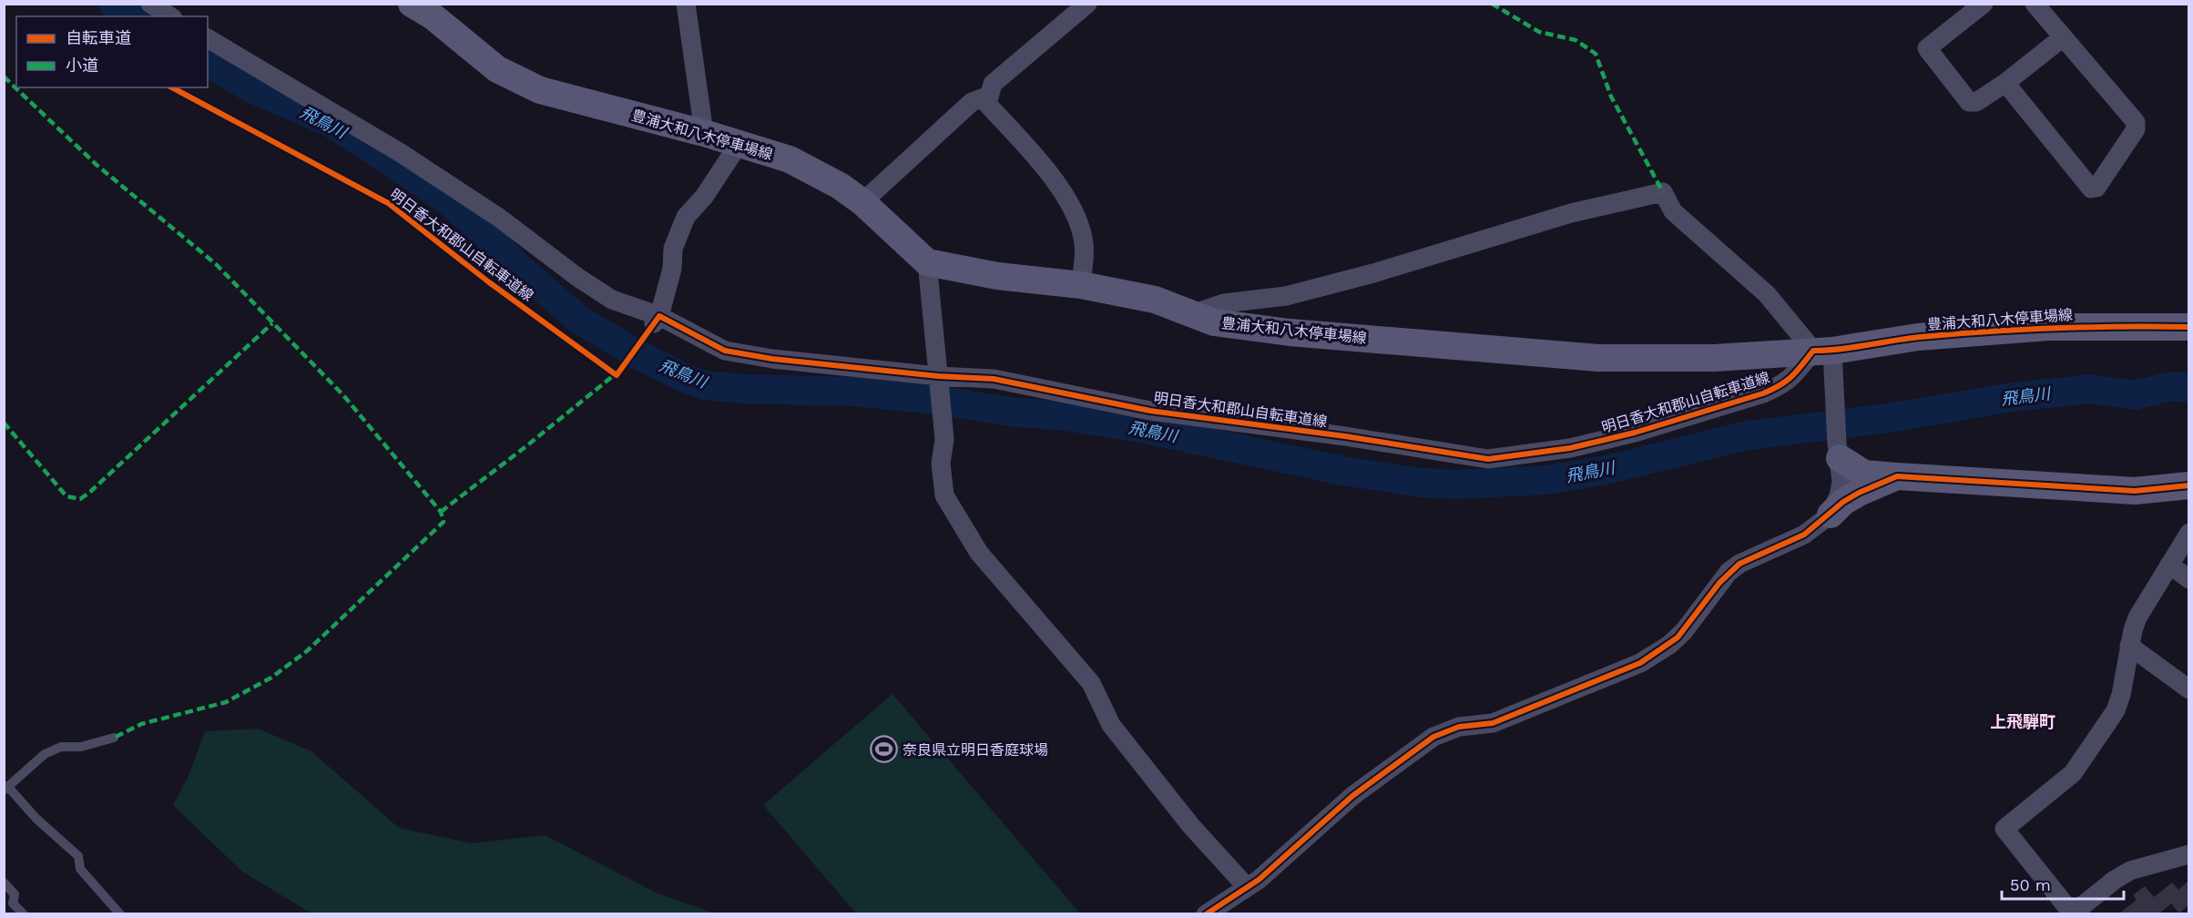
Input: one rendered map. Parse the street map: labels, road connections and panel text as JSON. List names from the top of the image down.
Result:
{
  "streets": {
    "main road": ["豊浦大和八木停車場線"],
    "street": ["明日香大和郡山自転車道線"]
  },
  "crossings": [
    ["豊浦大和八木停車場線", "明日香大和郡山自転車道線"]
  ],
  "districts": ["上飛騨町"],
  "water": ["飛鳥川"],
  "places": {
    "sports": ["奈良県立明日香庭球場"]
  },
  "legend": ["自転車道", "小道"],
  "scale_bar": "50 m"
}
